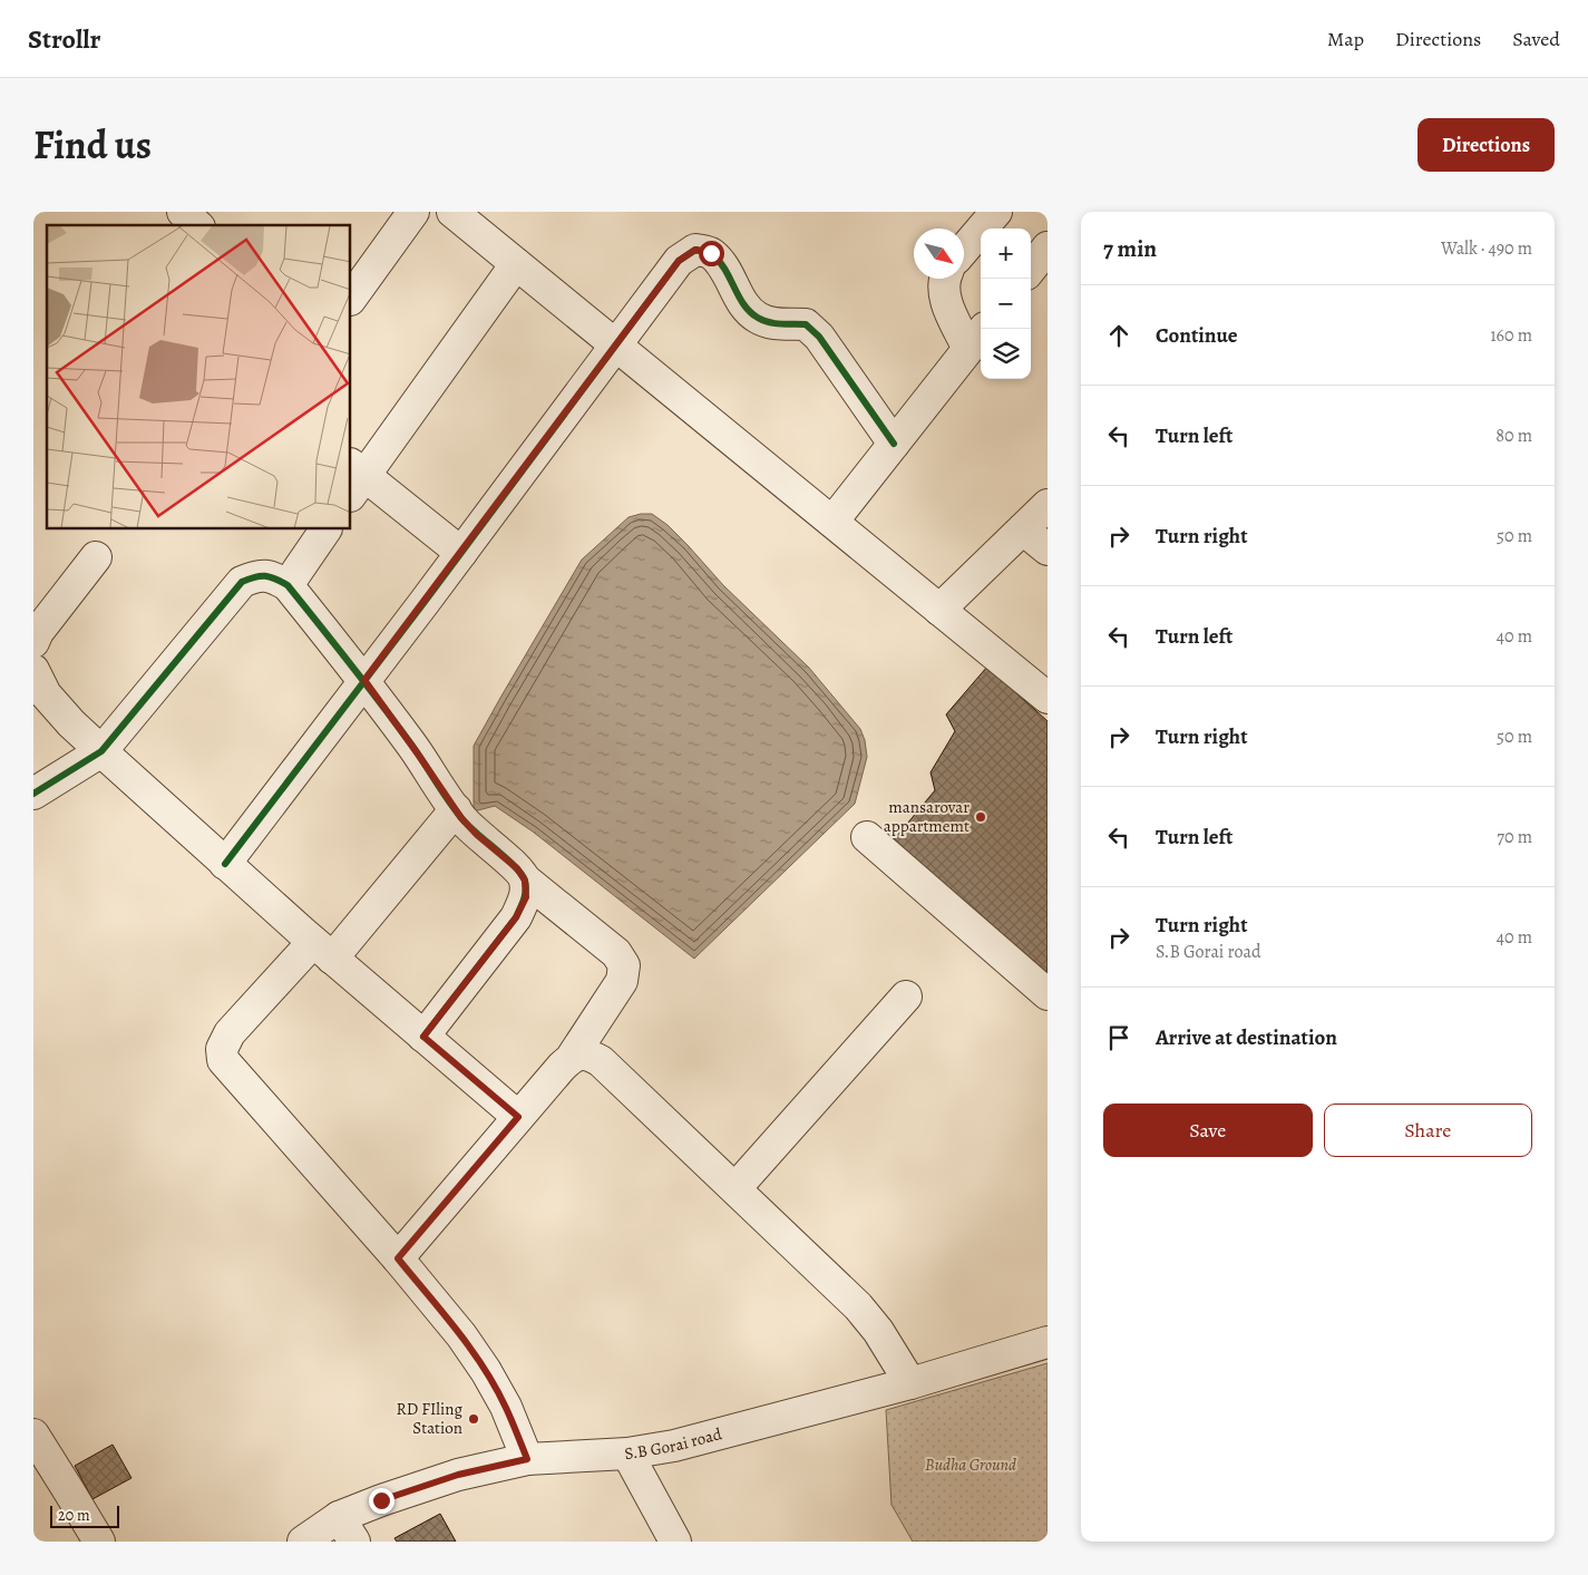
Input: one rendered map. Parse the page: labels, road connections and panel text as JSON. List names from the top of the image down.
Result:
{
  "streets": {
    "street": ["S.B Gorai road"]
  },
  "parks": ["Budha Ground"],
  "places": ["mansarovar appartmemt", "RD FIling Station"],
  "scale_bar": "20 m",
  "north": "bottom right",
  "page": {
    "header": "Strollr",
    "nav": ["Map", "Directions", "Saved"],
    "title": "Find us",
    "buttons": [
      "Directions",
      ["Save", "Share"]
    ],
    "heading": ["7 min", "Walk · 490 m"],
    "map_buttons": ["+", "−"],
    "list": [
      ["Continue", "160 m"],
      ["Turn left", "80 m"],
      ["Turn right", "50 m"],
      ["Turn left", "40 m"],
      ["Turn right", "50 m"],
      ["Turn left", "70 m"],
      ["Turn right", "S.B Gorai road", "40 m"],
      "Arrive at destination"
    ],
    "scale": "20 m"
  }
}
